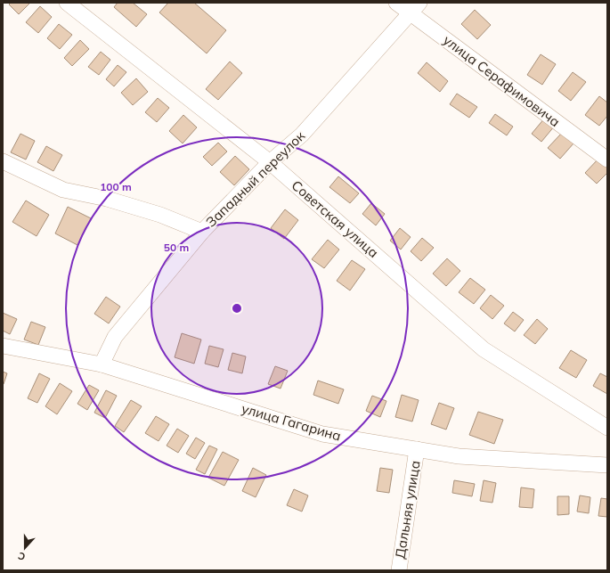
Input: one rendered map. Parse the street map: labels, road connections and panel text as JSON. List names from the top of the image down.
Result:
{
  "streets": {
    "street": [
      "улица Серафимовича",
      "Западный переулок",
      "Советская улица",
      "улица Гагарина",
      "Дальняя улица"
    ]
  },
  "crossings": [
    ["улица Серафимовича", "Западный переулок"],
    ["Западный переулок", "Советская улица"],
    ["Западный переулок", "улица Гагарина"],
    ["улица Гагарина", "Дальняя улица"]
  ],
  "north": "bottom",
  "rings": ["100 m", "50 m"]
}
